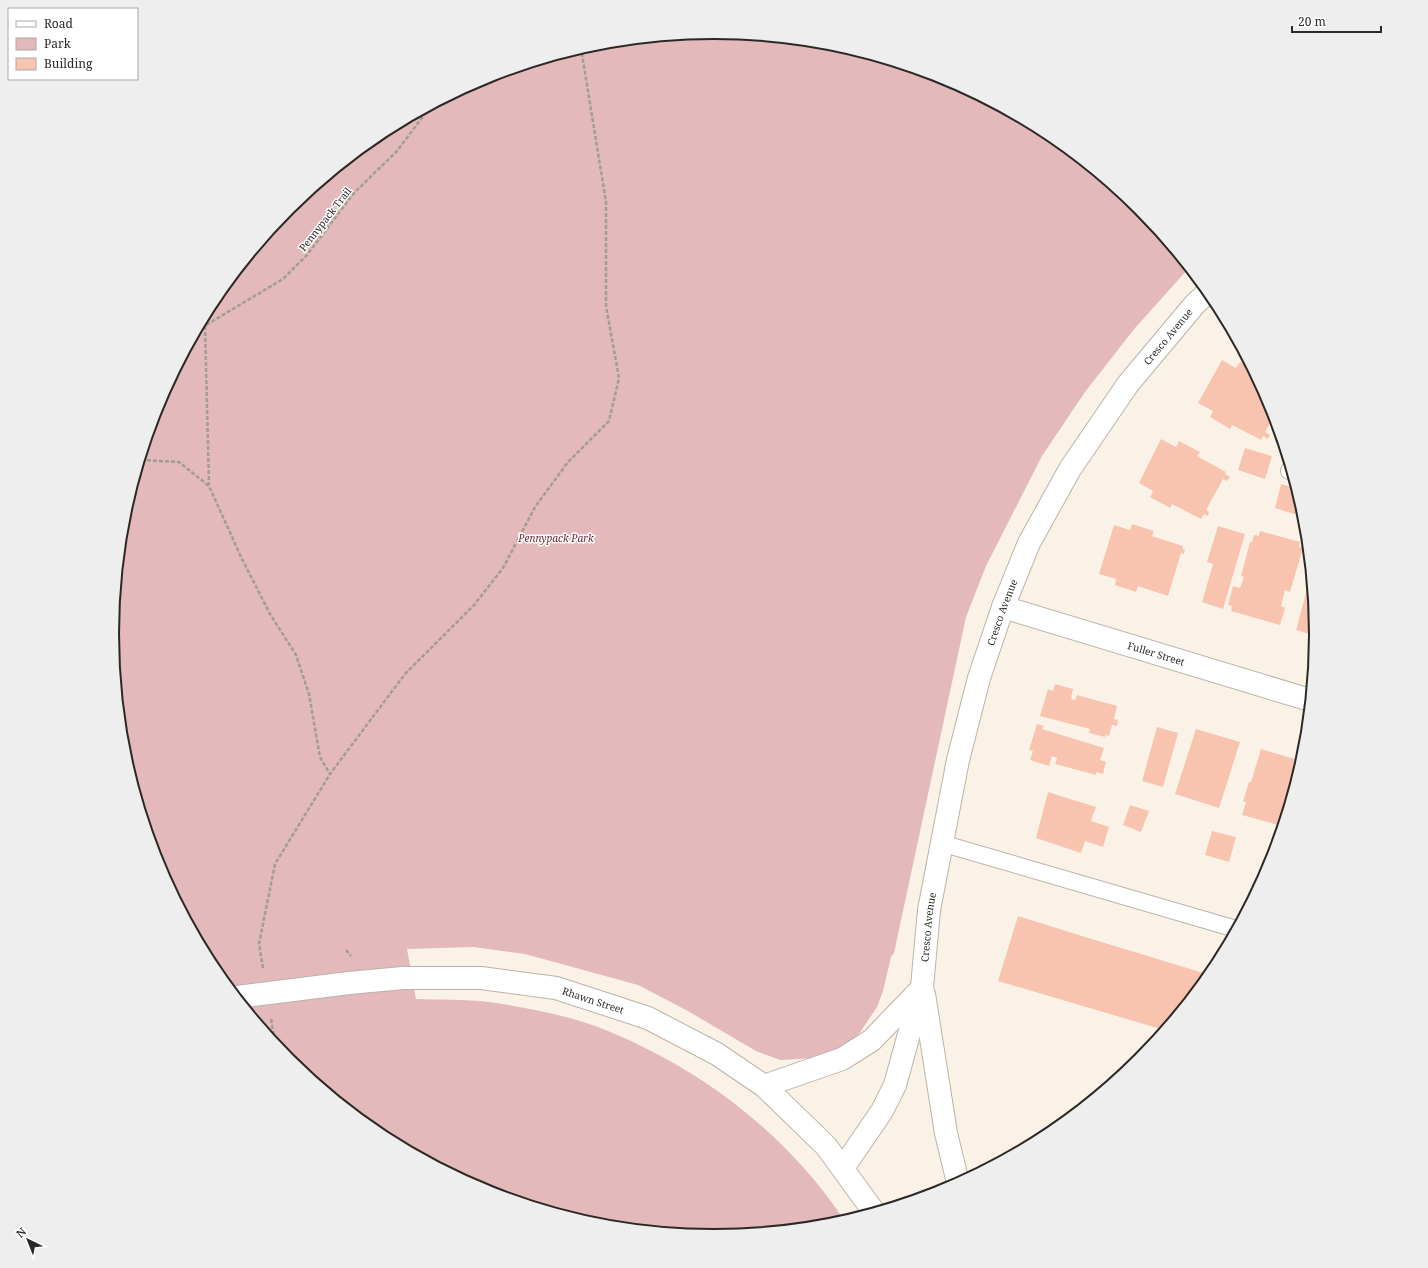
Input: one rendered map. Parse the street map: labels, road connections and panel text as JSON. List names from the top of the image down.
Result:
{
  "streets": {
    "street": ["Cresco Avenue", "Fuller Street", "Rhawn Street"],
    "path": ["Pennypack Trail"]
  },
  "crossings": [
    ["Cresco Avenue", "Fuller Street"],
    ["Cresco Avenue", "Rhawn Street"]
  ],
  "parks": ["Pennypack Park"],
  "legend": ["Road", "Park", "Building"],
  "scale_bar": "20 m",
  "north": "top left"
}
